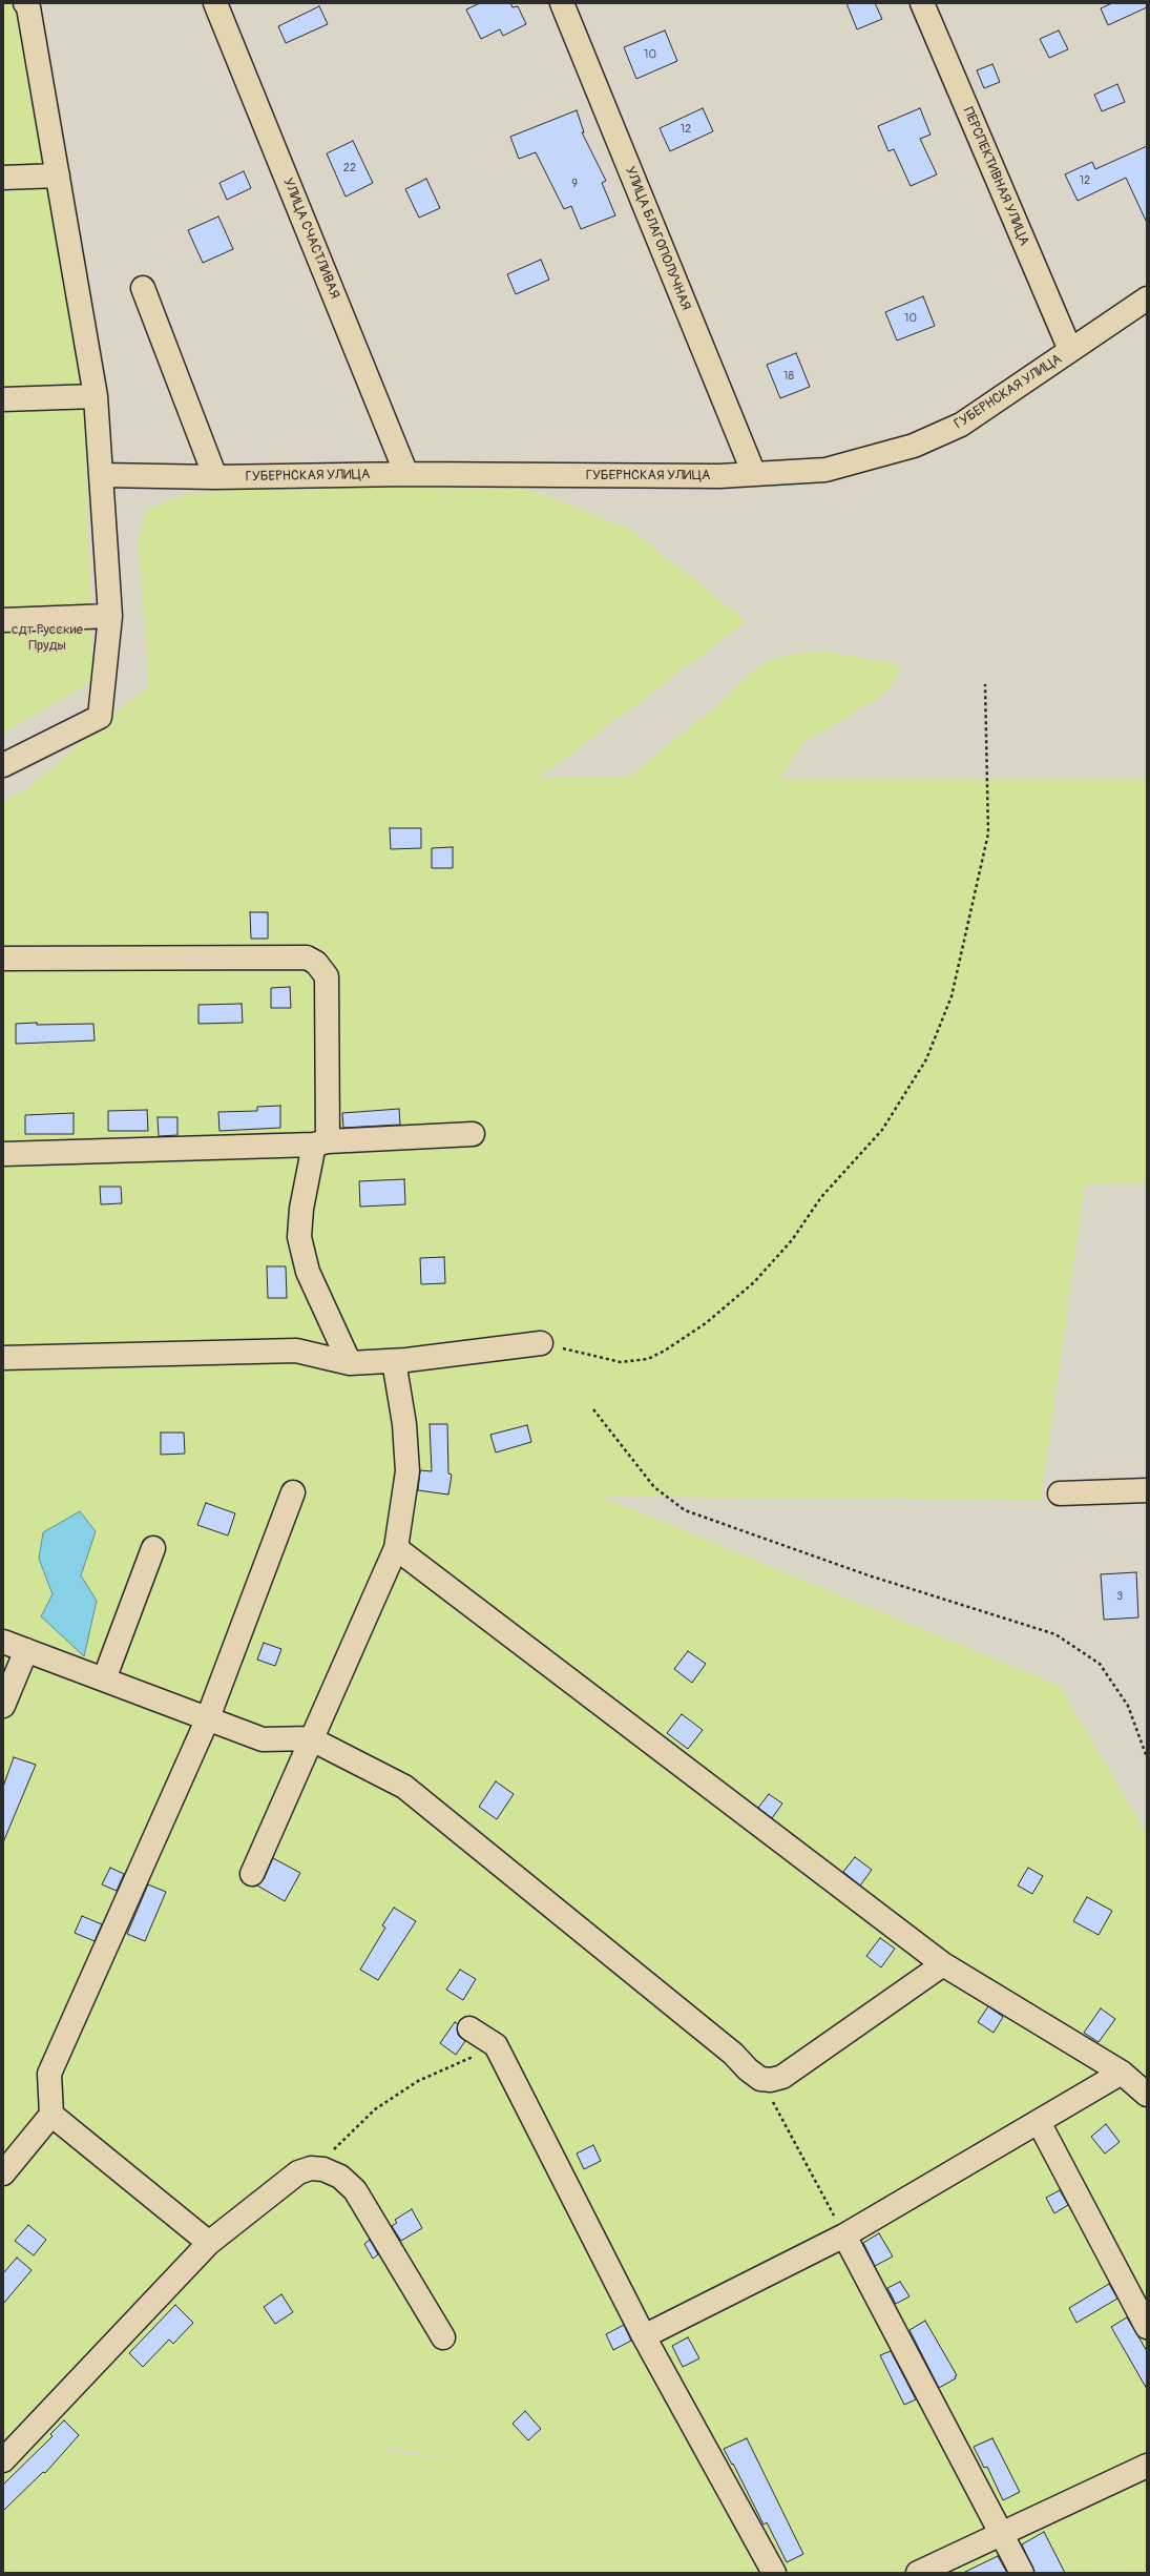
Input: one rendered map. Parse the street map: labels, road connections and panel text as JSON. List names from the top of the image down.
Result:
{
  "streets": {
    "street": [
      "ПЕРСПЕКТИВНАЯ УЛИЦА",
      "УЛИЦА СЧАСТЛИВАЯ",
      "УЛИЦА БЛАГОПОЛУЧНАЯ",
      "ГУБЕРНСКАЯ УЛИЦА"
    ]
  },
  "crossings": [
    ["ПЕРСПЕКТИВНАЯ УЛИЦА", "ГУБЕРНСКАЯ УЛИЦА"],
    ["УЛИЦА СЧАСТЛИВАЯ", "ГУБЕРНСКАЯ УЛИЦА"],
    ["УЛИЦА БЛАГОПОЛУЧНАЯ", "ГУБЕРНСКАЯ УЛИЦА"]
  ],
  "parks": ["сдт Русские Пруды"],
  "house_numbers": [
    "10",
    "12",
    "22",
    "12",
    "9",
    "10",
    "18",
    "3"
  ]
}
